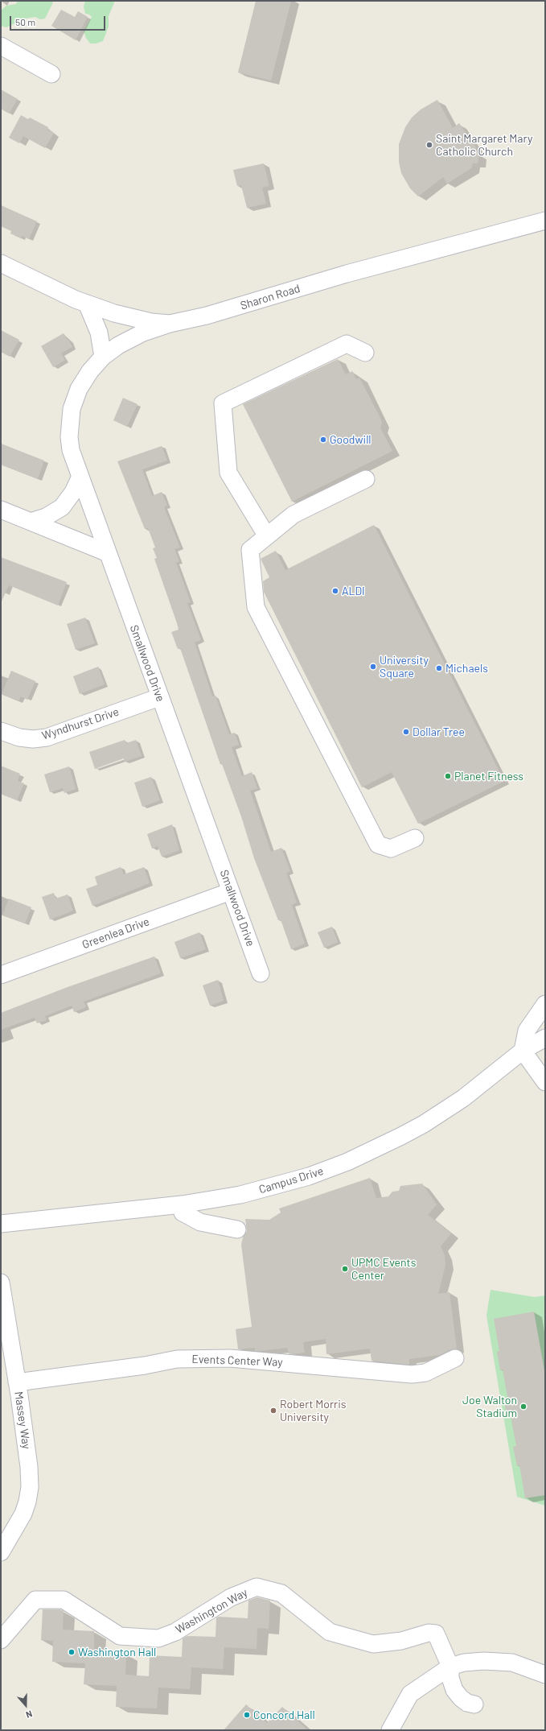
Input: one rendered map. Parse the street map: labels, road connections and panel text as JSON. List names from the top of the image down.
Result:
{
  "streets": {
    "street": [
      "Sharon Road",
      "Smallwood Drive",
      "Wyndhurst Drive",
      "Greenlea Drive",
      "Campus Drive",
      "Events Center Way",
      "Massey Way",
      "Washington Way"
    ]
  },
  "crossings": [
    ["Sharon Road", "Smallwood Drive"],
    ["Smallwood Drive", "Wyndhurst Drive"],
    ["Smallwood Drive", "Greenlea Drive"],
    ["Events Center Way", "Massey Way"]
  ],
  "places": [
    "Saint Margaret Mary Catholic Church",
    "Goodwill",
    "ALDI",
    "University Square",
    "Michaels",
    "Dollar Tree",
    "Planet Fitness",
    "UPMC Events Center",
    "Joe Walton Stadium",
    "Robert Morris University",
    "Washington Hall",
    "Concord Hall"
  ],
  "scale_bar": "50 m",
  "north": "bottom"
}
